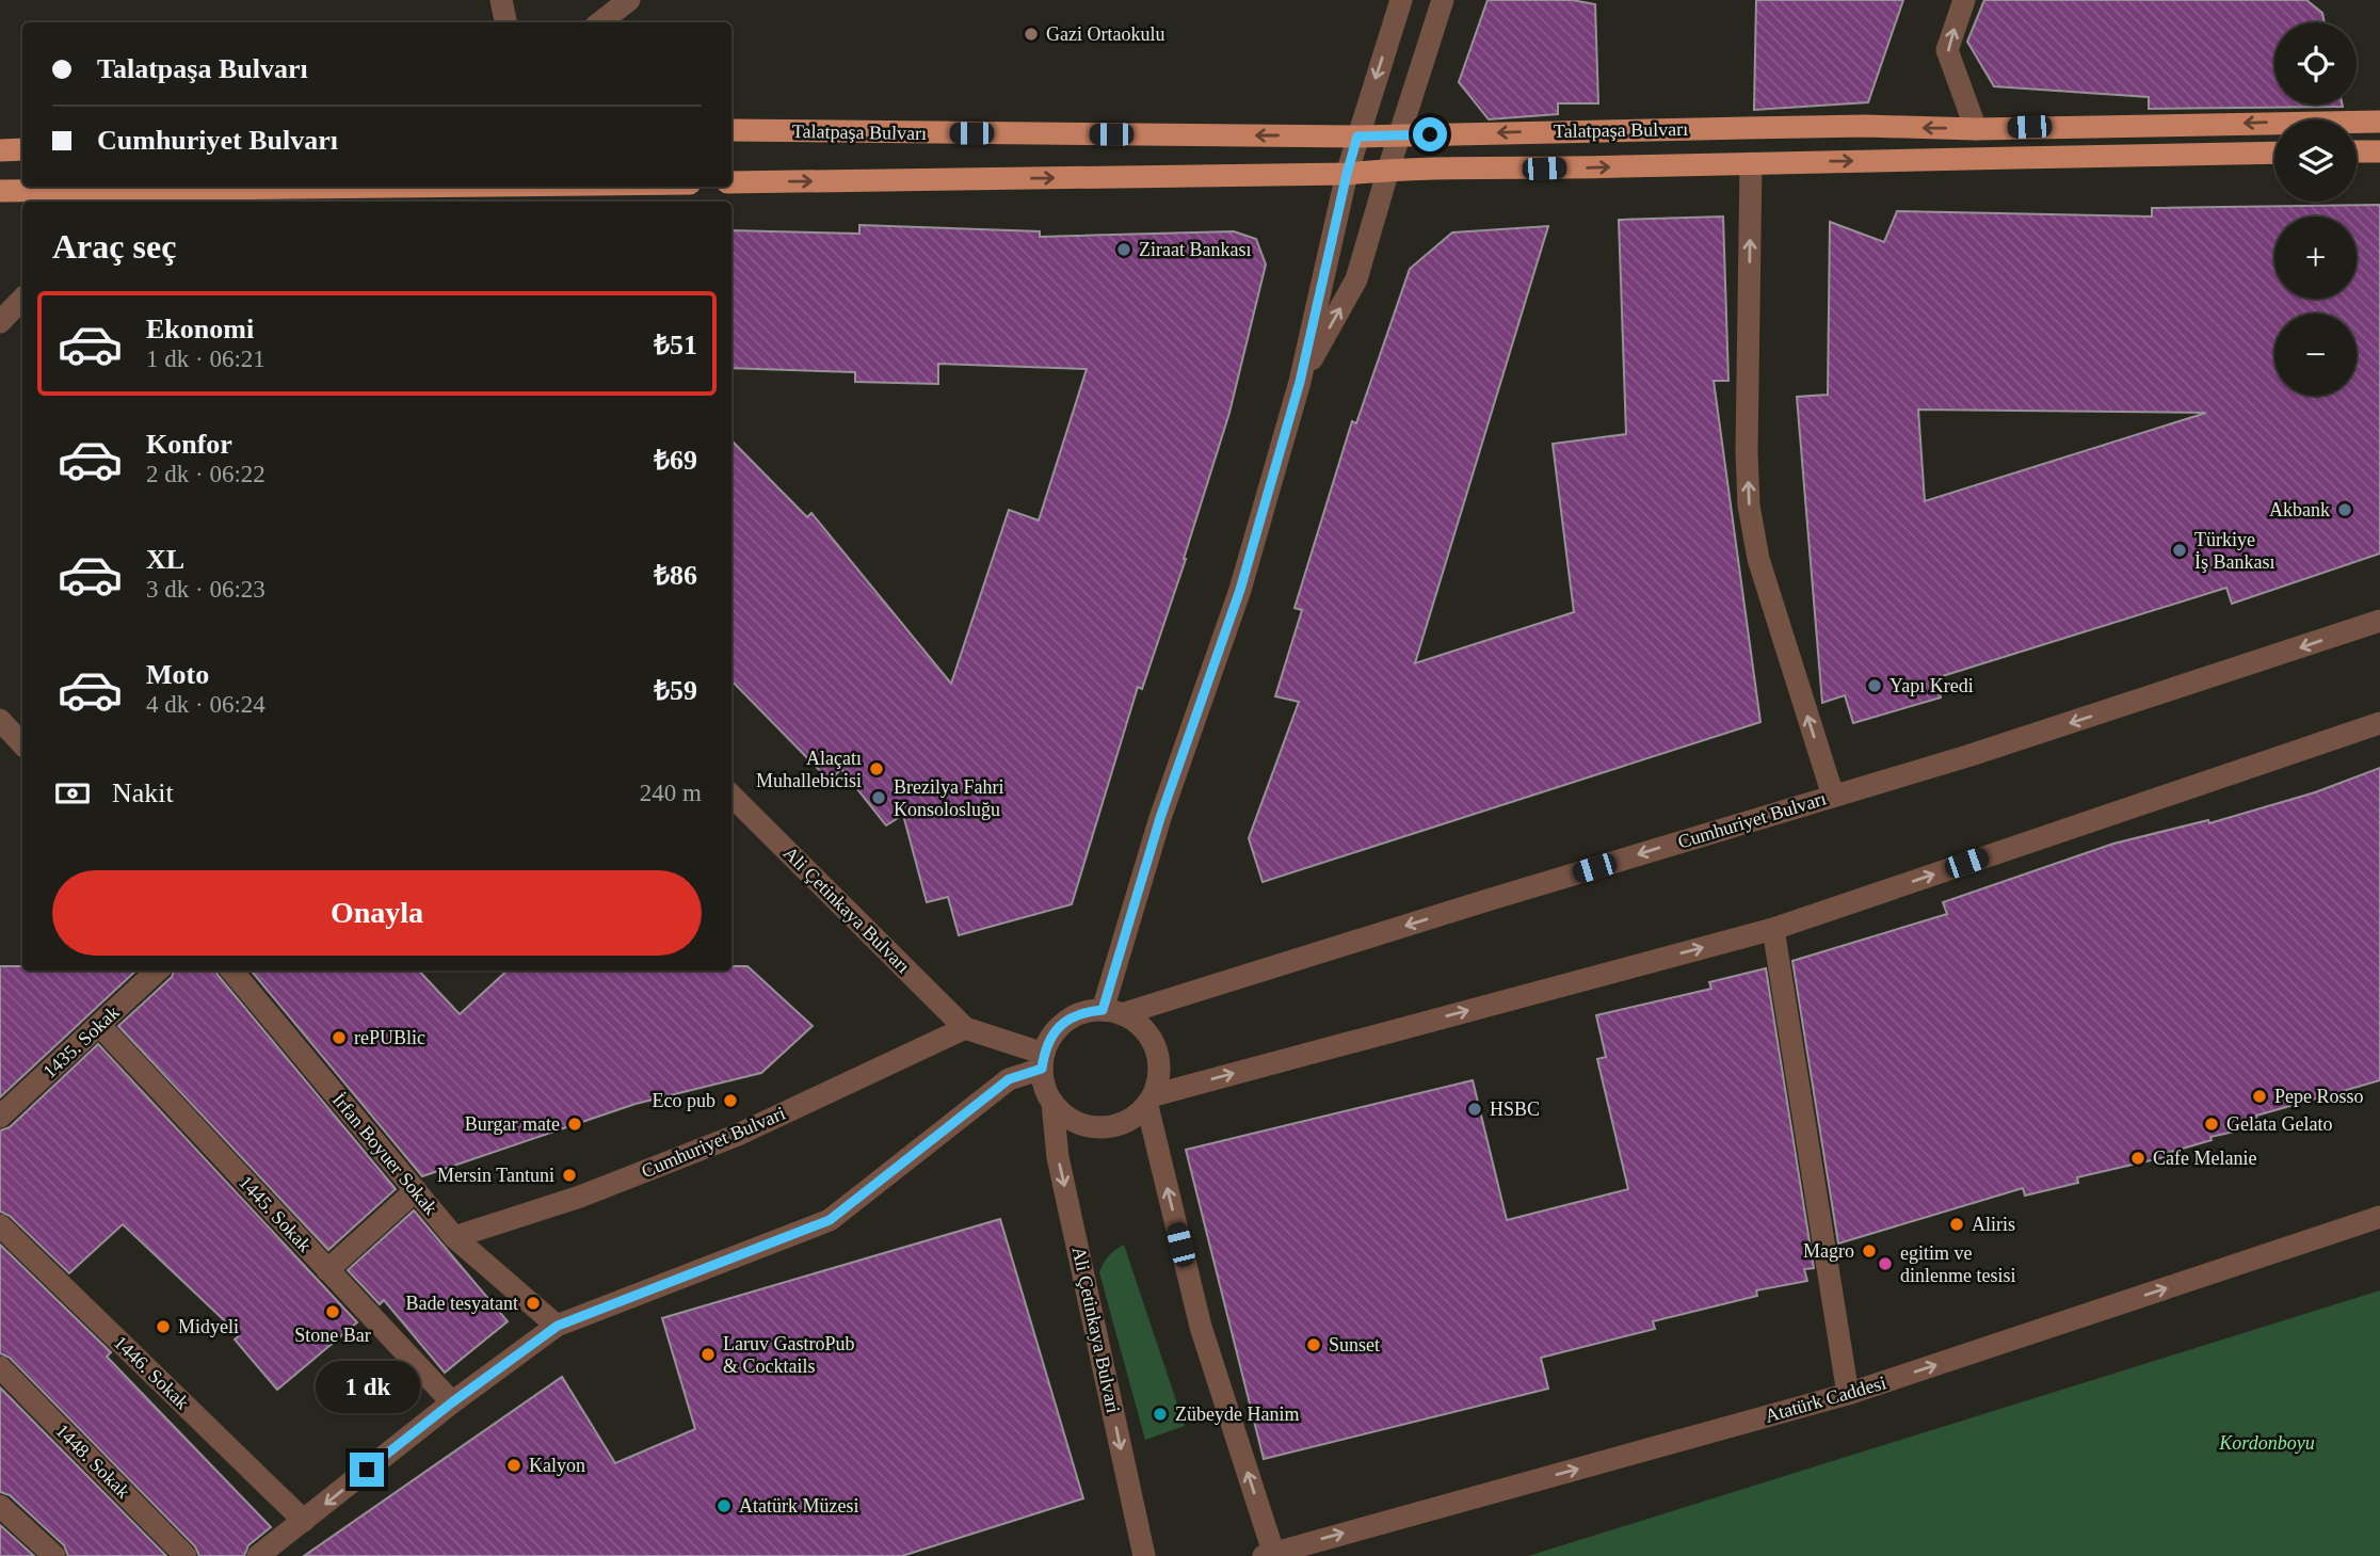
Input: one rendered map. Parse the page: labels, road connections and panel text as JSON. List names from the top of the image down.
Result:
{
  "streets": {
    "main road": ["Talatpaşa Bulvarı"],
    "street": [
      "Cumhuriyet Bulvarı",
      "Ali Çetinkaya Bulvarı",
      "1435. Sokak",
      "Cumhuriyet Bulvari",
      "İrfan Boyuer Sokak",
      "1445. Sokak",
      "Ali Çetinkaya Bulvari",
      "1446. Sokak",
      "Atatürk Caddesi",
      "1448. Sokak"
    ]
  },
  "crossings": [
    ["Cumhuriyet Bulvarı", "Ali Çetinkaya Bulvari"],
    ["Ali Çetinkaya Bulvarı", "Cumhuriyet Bulvari"],
    ["1435. Sokak", "1445. Sokak"],
    ["Cumhuriyet Bulvari", "İrfan Boyuer Sokak"]
  ],
  "one_way": ["Atatürk Caddesi"],
  "parks": ["Kordonboyu"],
  "places": [
    "Gazi Ortaokulu",
    "Ziraat Bankası",
    "Akbank",
    "Türkiye İş Bankası",
    "Yapı Kredi",
    "Alaçatı Muhallebicisi",
    "Brezilya Fahri Konsolosluğu",
    "rePUBlic",
    "Pepe Rosso",
    "Eco pub",
    "HSBC",
    "Burgar mate",
    "Gelata Gelato",
    "Cafe Melanie",
    "Mersin Tantuni",
    "Aliris",
    "Magro",
    "egitim ve dinlenme tesisi",
    "Bade tesyatant",
    "Stone Bar",
    "Midyeli",
    "Sunset",
    "Laruv GastroPub & Cocktails",
    "Zübeyde Hanim",
    "Kalyon",
    "Atatürk Müzesi"
  ],
  "page": {
    "map_buttons": ["+", "−"],
    "banner": ["Talatpaşa Bulvarı", "Cumhuriyet Bulvarı"],
    "heading": "Araç seç",
    "list": [
      {
        "name": "Ekonomi",
        "note": "1 dk · 06:21",
        "value": "₺51"
      },
      {
        "name": "Konfor",
        "note": "2 dk · 06:22",
        "value": "₺69"
      },
      {
        "name": "XL",
        "note": "3 dk · 06:23",
        "value": "₺86"
      },
      {
        "name": "Moto",
        "note": "4 dk · 06:24",
        "value": "₺59"
      }
    ],
    "pay": ["Nakit", "240 m"],
    "buttons": "Onayla",
    "bubble": "1 dk"
  }
}
